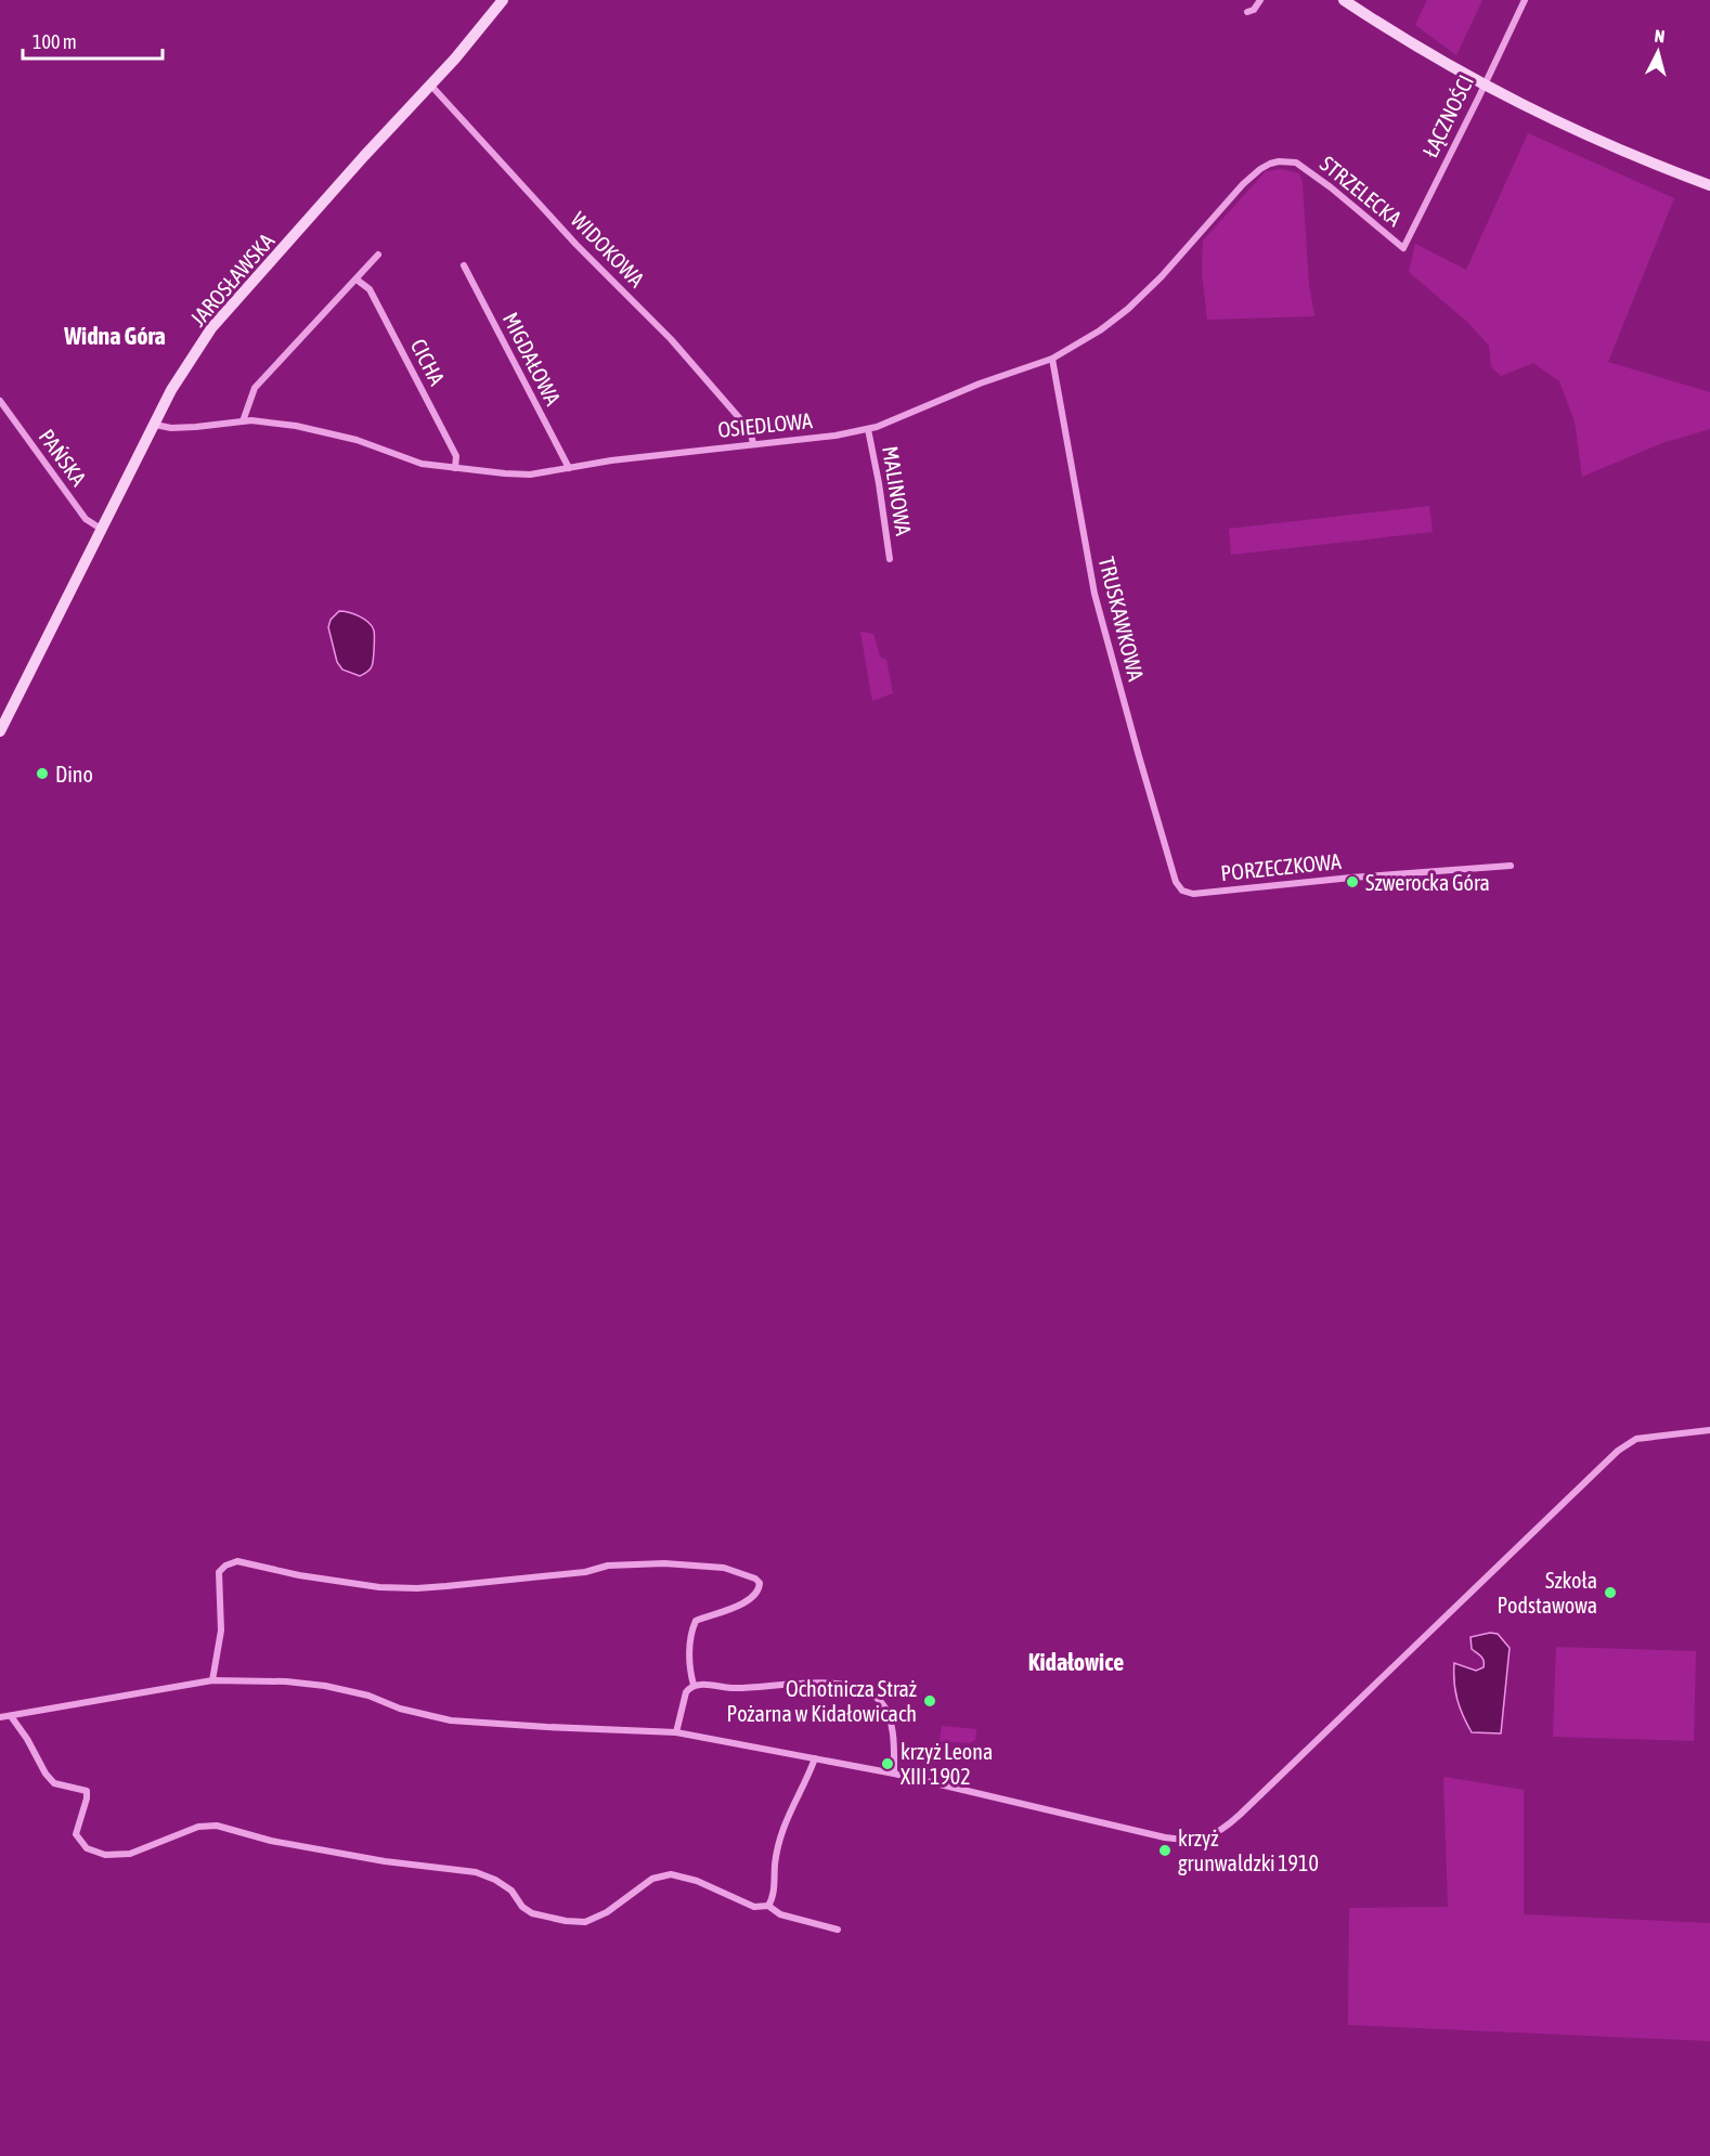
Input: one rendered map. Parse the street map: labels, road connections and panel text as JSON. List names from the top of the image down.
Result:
{
  "streets": {
    "main road": ["JAROSŁAWSKA"],
    "street": [
      "ŁĄCZNOŚCI",
      "STRZELECKA",
      "WIDOKOWA",
      "MIGDAŁOWA",
      "CICHA",
      "OSIEDLOWA",
      "PAŃSKA",
      "MALINOWA",
      "TRUSKAWKOWA",
      "PORZECZKOWA"
    ]
  },
  "crossings": [
    ["ŁĄCZNOŚCI", "STRZELECKA"],
    ["STRZELECKA", "OSIEDLOWA"],
    ["WIDOKOWA", "JAROSŁAWSKA"],
    ["WIDOKOWA", "OSIEDLOWA"],
    ["JAROSŁAWSKA", "OSIEDLOWA"],
    ["JAROSŁAWSKA", "PAŃSKA"],
    ["MIGDAŁOWA", "OSIEDLOWA"],
    ["CICHA", "OSIEDLOWA"],
    ["OSIEDLOWA", "MALINOWA"],
    ["OSIEDLOWA", "TRUSKAWKOWA"],
    ["TRUSKAWKOWA", "PORZECZKOWA"]
  ],
  "districts": ["Widna Góra", "Kidałowice"],
  "places": [
    "Dino",
    "Szwerocka Góra",
    "Szkoła Podstawowa",
    "Ochotnicza Straż Pożarna w Kidałowicach",
    "krzyż Leona XIII 1902",
    "krzyż grunwaldzki 1910"
  ],
  "scale_bar": "100 m",
  "north": "top"
}
